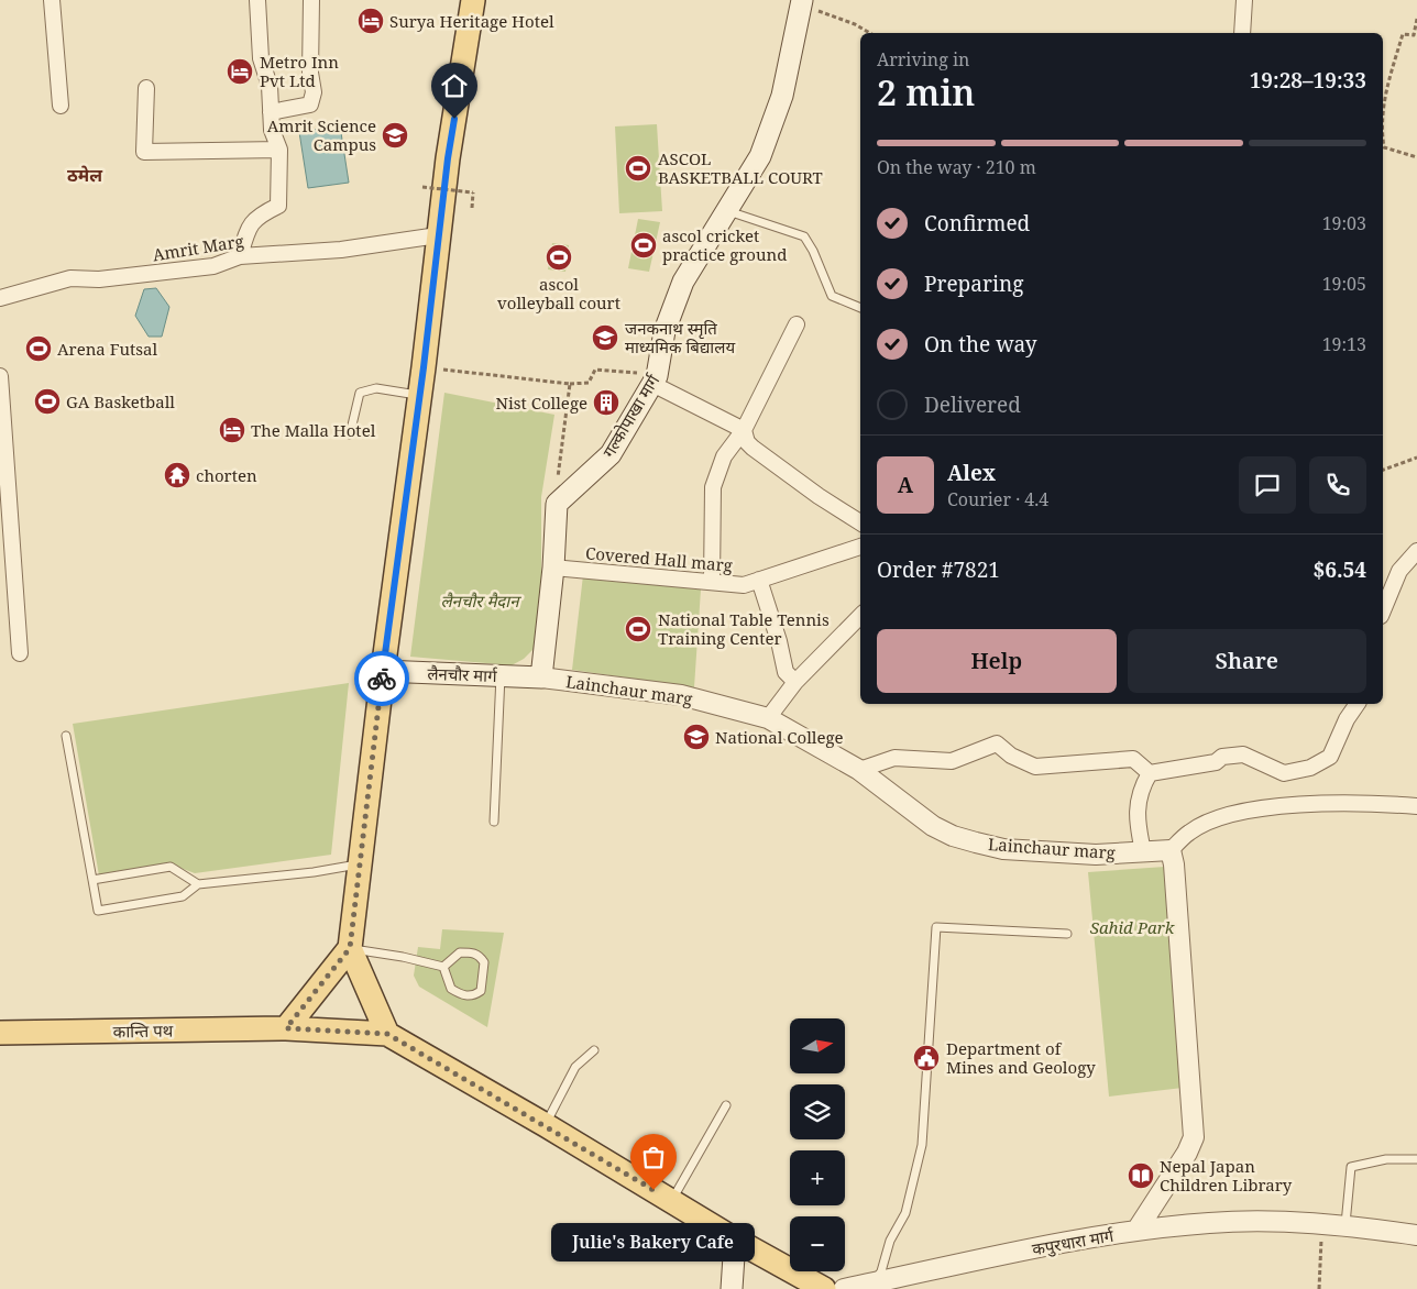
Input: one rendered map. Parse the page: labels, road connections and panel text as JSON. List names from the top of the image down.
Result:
{
  "streets": {
    "main road": ["गल्कोपाखा मार्ग", "लैनचौर मार्ग", "कान्ति पथ"],
    "street": [
      "Amrit Marg",
      "Covered Hall marg",
      "Lainchaur marg",
      "कपुरधारा मार्ग"
    ]
  },
  "crossings": [
    ["लैनचौर मार्ग", "Lainchaur marg"]
  ],
  "districts": ["ठमेल"],
  "parks": ["लैनचौर मैदान", "Sahid Park"],
  "places": {
    "hotel": ["Surya Heritage Hotel", "Metro Inn Pvt Ltd", "The Malla Hotel"],
    "school or university": ["Amrit Science Campus", "जनकनाथ स्मृति माध्यमिक बिद्यालय", "National College"],
    "sports": [
      "ASCOL BASKETBALL COURT",
      "ascol cricket practice ground",
      "ascol volleyball court",
      "Arena Futsal",
      "GA Basketball",
      "National Table Tennis Training Center"
    ],
    "building": ["Nist College"],
    "temple": ["chorten"],
    "public building": ["Department of Mines and Geology"],
    "library": ["Nepal Japan Children Library"],
    "other": ["Julie's Bakery Cafe"]
  },
  "north": "right",
  "page": {
    "heading": ["2 min", "Arriving in", "19:28–19:33"],
    "panel": [
      "Alex",
      "Courier · 4.4",
      "Order #7821",
      "$6.54"
    ],
    "bar": "On the way · 210 m",
    "list": [
      ["Confirmed", "19:03"],
      ["Preparing", "19:05"],
      ["On the way", "19:13"],
      "Delivered"
    ],
    "round": "A",
    "buttons": ["Help", "Share"],
    "map_buttons": ["+", "−"],
    "bubble": "Julie's Bakery Cafe"
  }
}
